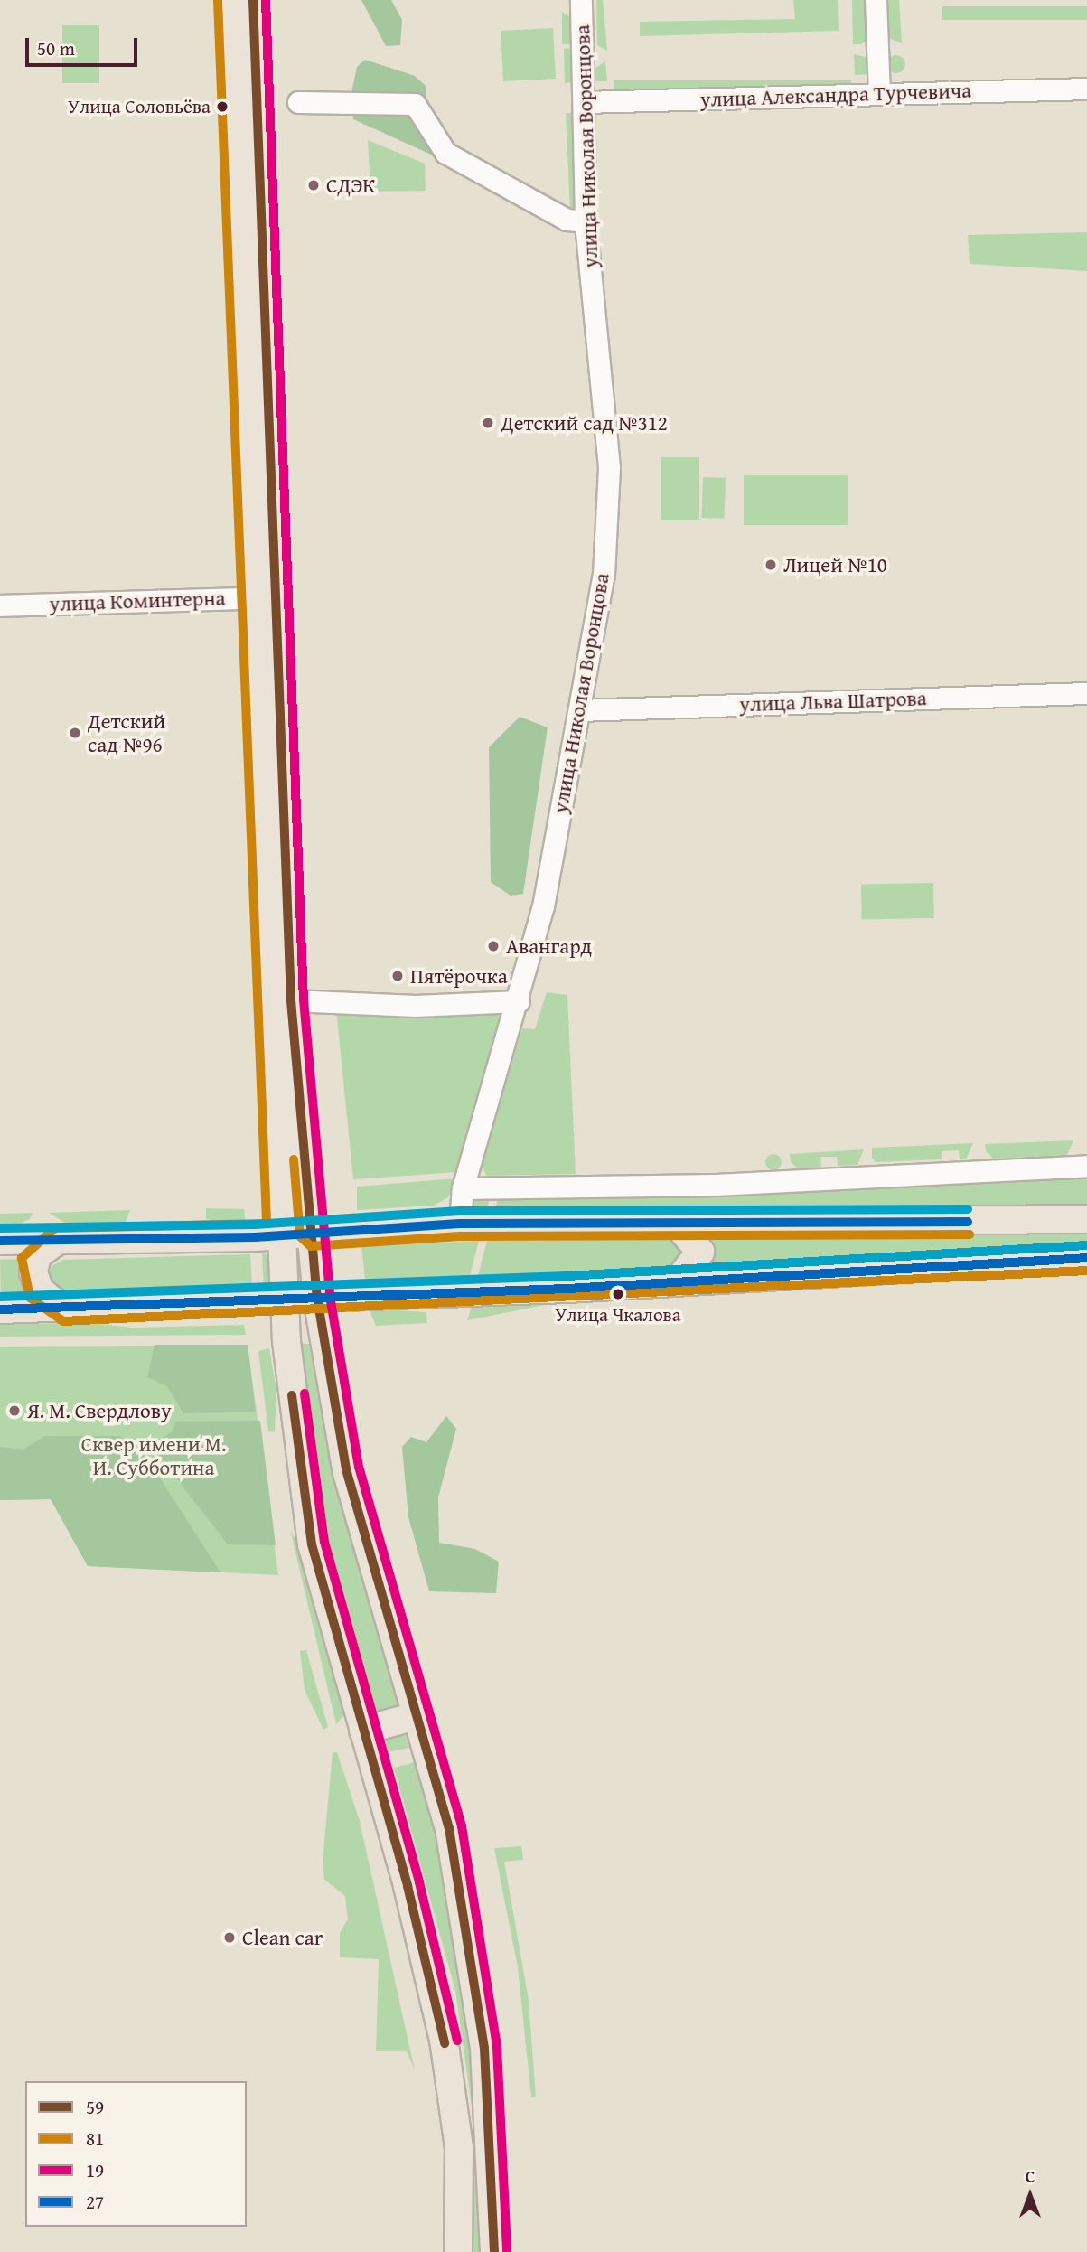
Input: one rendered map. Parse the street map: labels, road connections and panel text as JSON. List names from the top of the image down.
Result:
{
  "streets": {
    "street": [
      "улица Александра Турчевича",
      "улица Николая Воронцова",
      "улица Коминтерна",
      "улица Льва Шатрова"
    ]
  },
  "crossings": [
    ["улица Александра Турчевича", "улица Николая Воронцова"],
    ["улица Николая Воронцова", "улица Льва Шатрова"]
  ],
  "parks": ["Сквер имени М. И. Субботина"],
  "places": [
    "Улица Соловьёва",
    "СДЭК",
    "Детский сад №312",
    "Лицей №10",
    "Детский сад №96",
    "Авангард",
    "Пятёрочка",
    "Улица Чкалова",
    "Я. М. Свердлову",
    "Clean car"
  ],
  "lines": [
    "transit line 59",
    "transit line 19",
    "transit line 81",
    "transit line 27"
  ],
  "legend": [
    "59",
    "81",
    "19",
    "27"
  ],
  "scale_bar": "50 m",
  "north": "top"
}
